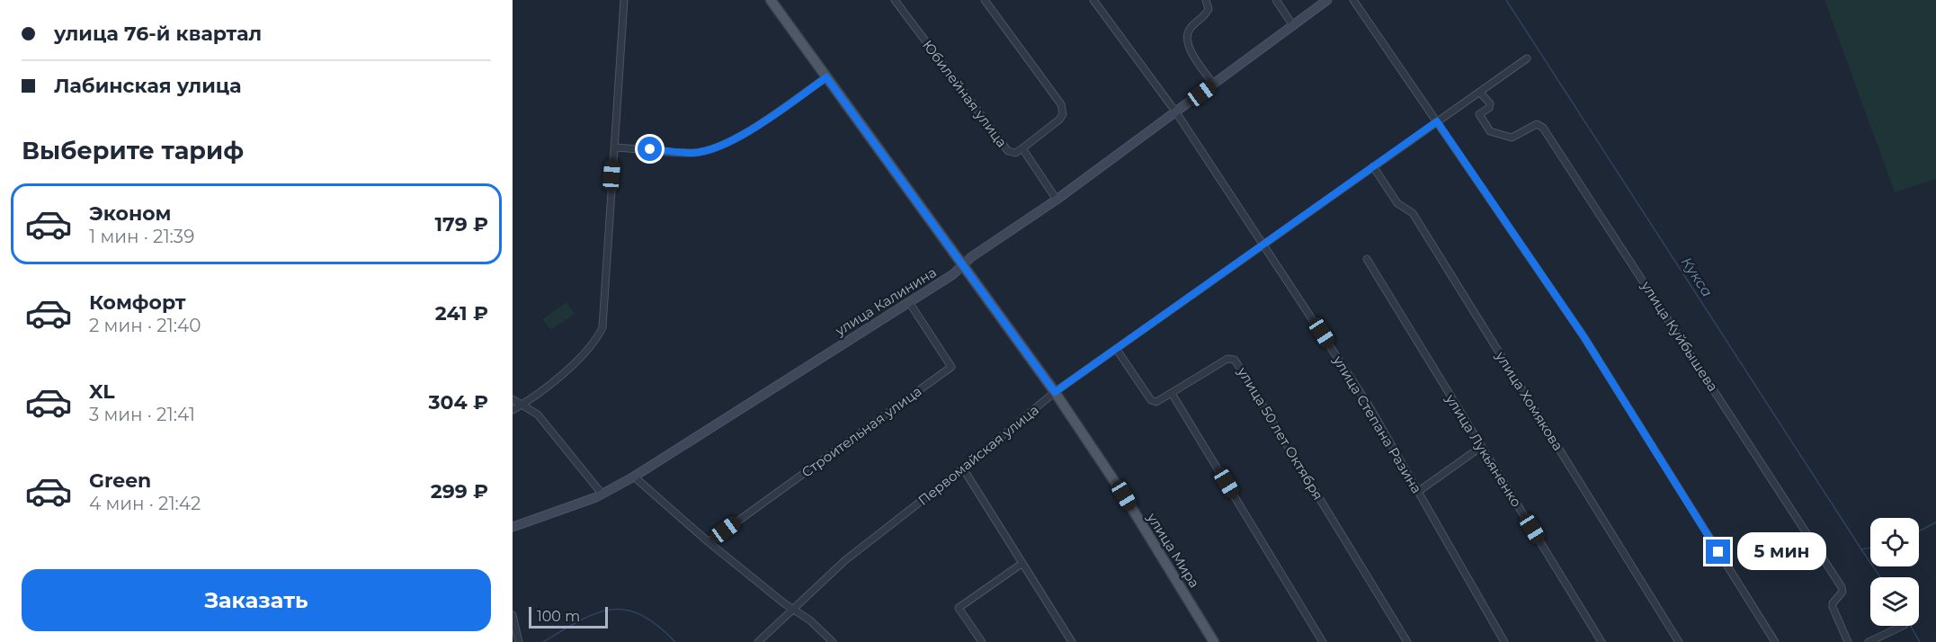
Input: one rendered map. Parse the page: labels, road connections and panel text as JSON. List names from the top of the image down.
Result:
{
  "streets": {
    "main road": ["улица Мира"],
    "street": [
      "Юбилейная улица",
      "улица Калинина",
      "улица Куйбышева",
      "улица Хомякова",
      "улица Степана Разина",
      "Строительная улица",
      "улица 50 лет Октября",
      "улица Лукьяненко",
      "Первомайская улица"
    ]
  },
  "crossings": [
    ["Юбилейная улица", "улица Калинина"],
    ["улица Калинина", "улица Степана Разина"],
    ["улица Калинина", "Строительная улица"],
    ["улица Калинина", "улица Мира"],
    ["улица Куйбышева", "Первомайская улица"],
    ["улица Хомякова", "Первомайская улица"],
    ["улица Степана Разина", "Первомайская улица"],
    ["улица 50 лет Октября", "Первомайская улица"],
    ["Первомайская улица", "улица Мира"]
  ],
  "water": ["Кукса"],
  "scale_bar": "100 m",
  "page": {
    "banner": ["улица 76-й квартал", "Лабинская улица"],
    "heading": "Выберите тариф",
    "list": [
      {
        "name": "Эконом",
        "note": "1 мин · 21:39",
        "value": "179 ₽"
      },
      {
        "name": "Комфорт",
        "note": "2 мин · 21:40",
        "value": "241 ₽"
      },
      {
        "name": "XL",
        "note": "3 мин · 21:41",
        "value": "304 ₽"
      },
      {
        "name": "Green",
        "note": "4 мин · 21:42",
        "value": "299 ₽"
      }
    ],
    "bubble": "5 мин",
    "buttons": "Заказать",
    "scale": "100 m"
  }
}
